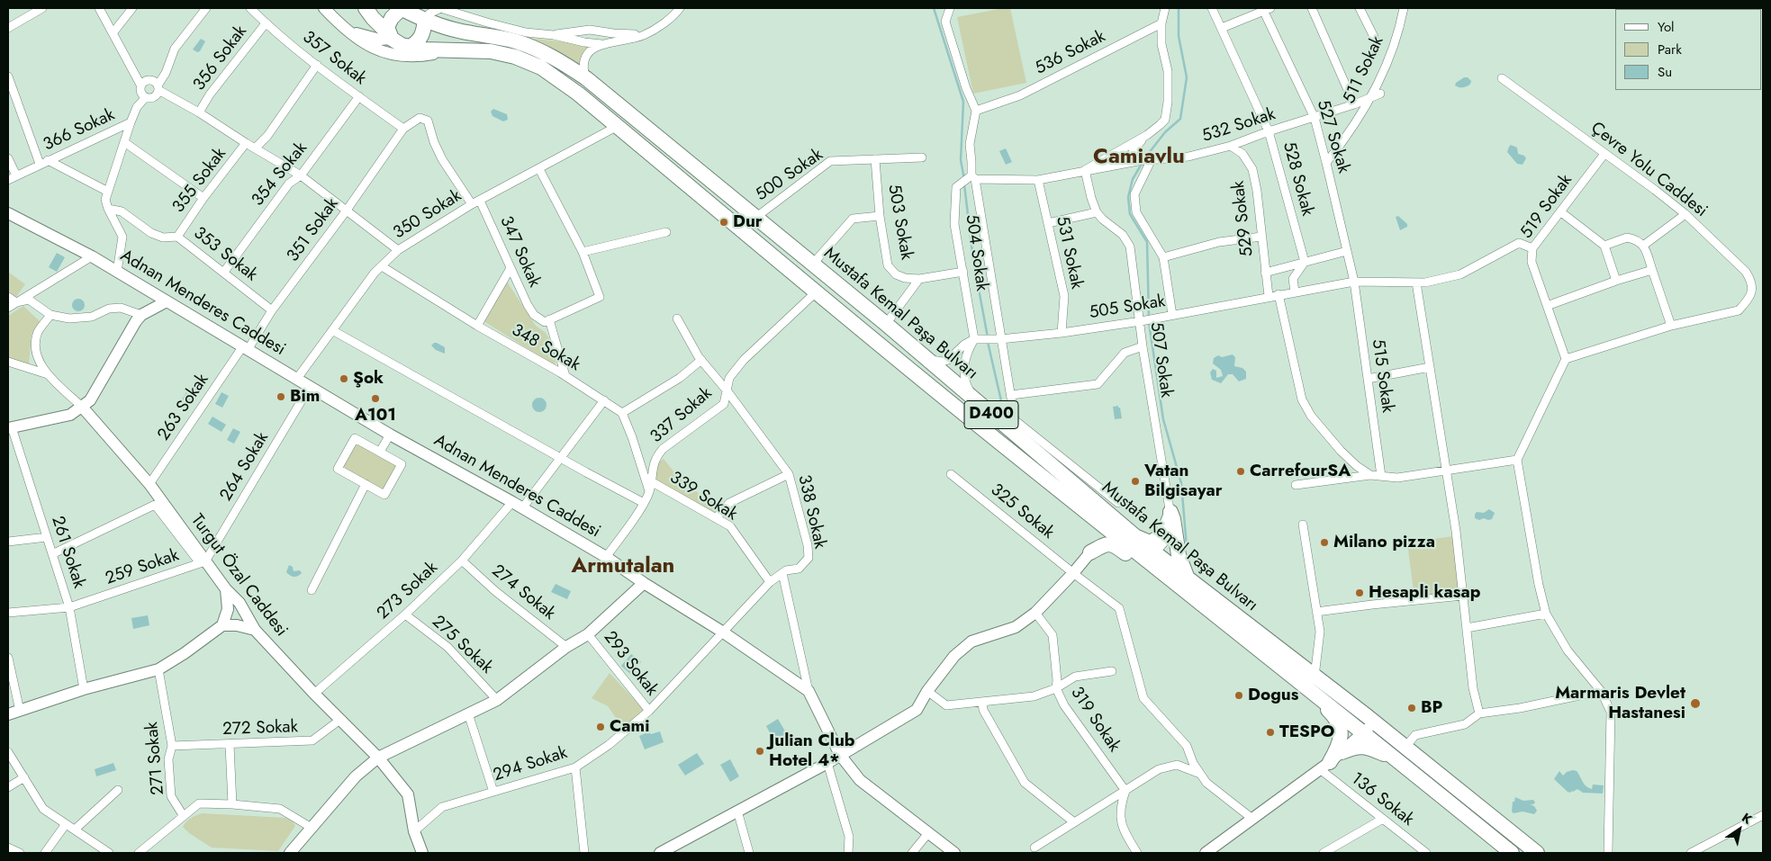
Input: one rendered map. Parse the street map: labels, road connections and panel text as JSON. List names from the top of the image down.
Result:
{
  "streets": {
    "highway": ["Mustafa Kemal Paşa Bulvarı", "D400"],
    "street": [
      "536 Sokak",
      "356 Sokak",
      "357 Sokak",
      "511 Sokak",
      "532 Sokak",
      "366 Sokak",
      "527 Sokak",
      "Çevre Yolu Caddesi",
      "354 Sokak",
      "500 Sokak",
      "528 Sokak",
      "355 Sokak",
      "519 Sokak",
      "350 Sokak",
      "529 Sokak",
      "503 Sokak",
      "351 Sokak",
      "347 Sokak",
      "504 Sokak",
      "531 Sokak",
      "353 Sokak",
      "Adnan Menderes Caddesi",
      "505 Sokak",
      "348 Sokak",
      "507 Sokak",
      "515 Sokak",
      "263 Sokak",
      "337 Sokak",
      "264 Sokak",
      "339 Sokak",
      "338 Sokak",
      "325 Sokak",
      "261 Sokak",
      "259 Sokak",
      "Turgut Özal Caddesi",
      "273 Sokak",
      "274 Sokak",
      "275 Sokak",
      "293 Sokak",
      "319 Sokak",
      "272 Sokak",
      "271 Sokak",
      "294 Sokak",
      "136 Sokak"
    ]
  },
  "crossings": [
    ["356 Sokak", "357 Sokak"],
    ["357 Sokak", "354 Sokak"],
    ["357 Sokak", "351 Sokak"],
    ["511 Sokak", "532 Sokak"],
    ["511 Sokak", "527 Sokak"],
    ["532 Sokak", "527 Sokak"],
    ["532 Sokak", "528 Sokak"],
    ["532 Sokak", "529 Sokak"],
    ["532 Sokak", "504 Sokak"],
    ["532 Sokak", "531 Sokak"],
    ["532 Sokak", "507 Sokak"],
    ["527 Sokak", "505 Sokak"],
    ["527 Sokak", "515 Sokak"],
    ["Çevre Yolu Caddesi", "519 Sokak"],
    ["354 Sokak", "353 Sokak"],
    ["500 Sokak", "503 Sokak"],
    ["500 Sokak", "Mustafa Kemal Paşa Bulvarı"],
    ["355 Sokak", "353 Sokak"],
    ["350 Sokak", "347 Sokak"],
    ["350 Sokak", "Adnan Menderes Caddesi"],
    ["350 Sokak", "Mustafa Kemal Paşa Bulvarı"],
    ["350 Sokak", "348 Sokak"],
    ["529 Sokak", "505 Sokak"],
    ["503 Sokak", "504 Sokak"],
    ["351 Sokak", "353 Sokak"],
    ["351 Sokak", "Adnan Menderes Caddesi"],
    ["351 Sokak", "263 Sokak"],
    ["504 Sokak", "505 Sokak"],
    ["531 Sokak", "505 Sokak"],
    ["Adnan Menderes Caddesi", "263 Sokak"],
    ["Adnan Menderes Caddesi", "337 Sokak"],
    ["Adnan Menderes Caddesi", "264 Sokak"],
    ["Adnan Menderes Caddesi", "338 Sokak"],
    ["Adnan Menderes Caddesi", "273 Sokak"],
    ["Adnan Menderes Caddesi", "294 Sokak"],
    ["505 Sokak", "507 Sokak"],
    ["505 Sokak", "515 Sokak"],
    ["Mustafa Kemal Paşa Bulvarı", "507 Sokak"],
    ["Mustafa Kemal Paşa Bulvarı", "D400"],
    ["Mustafa Kemal Paşa Bulvarı", "337 Sokak"],
    ["263 Sokak", "Turgut Özal Caddesi"],
    ["337 Sokak", "339 Sokak"],
    ["337 Sokak", "338 Sokak"],
    ["264 Sokak", "259 Sokak"],
    ["264 Sokak", "Turgut Özal Caddesi"],
    ["339 Sokak", "338 Sokak"],
    ["338 Sokak", "294 Sokak"],
    ["261 Sokak", "259 Sokak"],
    ["259 Sokak", "Turgut Özal Caddesi"],
    ["Turgut Özal Caddesi", "273 Sokak"],
    ["Turgut Özal Caddesi", "272 Sokak"],
    ["Turgut Özal Caddesi", "294 Sokak"],
    ["273 Sokak", "274 Sokak"],
    ["273 Sokak", "275 Sokak"],
    ["293 Sokak", "294 Sokak"],
    ["272 Sokak", "271 Sokak"]
  ],
  "districts": ["Camiavlu", "Armutalan"],
  "places": [
    "Dur",
    "Şok",
    "Bim",
    "A101",
    "CarrefourSA",
    "Vatan Bilgisayar",
    "Milano pizza",
    "Hesapli kasap",
    "Dogus",
    "Marmaris Devlet Hastanesi",
    "BP",
    "Cami",
    "TESPO",
    "Julian Club Hotel 4*"
  ],
  "legend": ["Yol", "Park", "Su"],
  "north": "top right"
}
